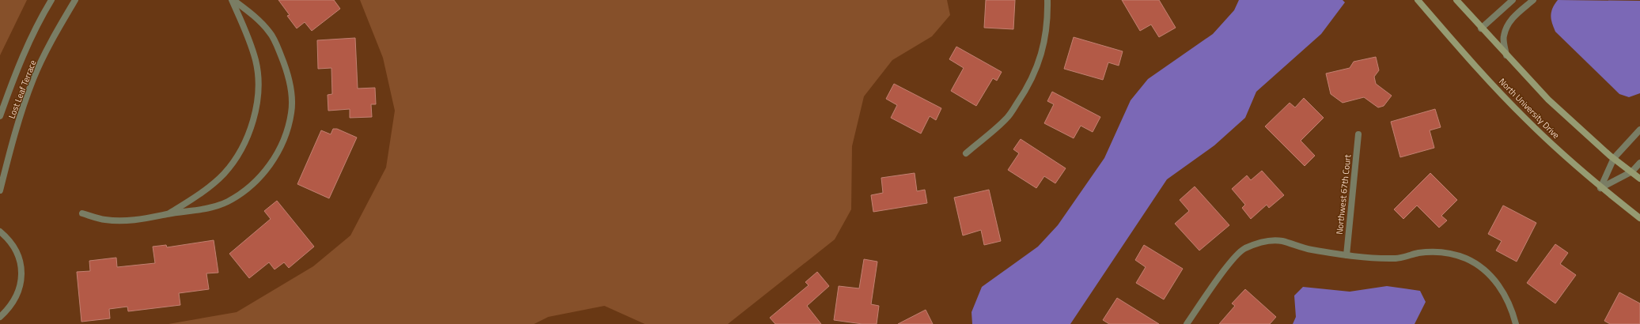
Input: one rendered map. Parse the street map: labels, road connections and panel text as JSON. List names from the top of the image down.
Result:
{
  "streets": {
    "main road": ["North University Drive"],
    "street": ["Lost Leaf Terrace", "Northwest 67th Court"]
  }
}
